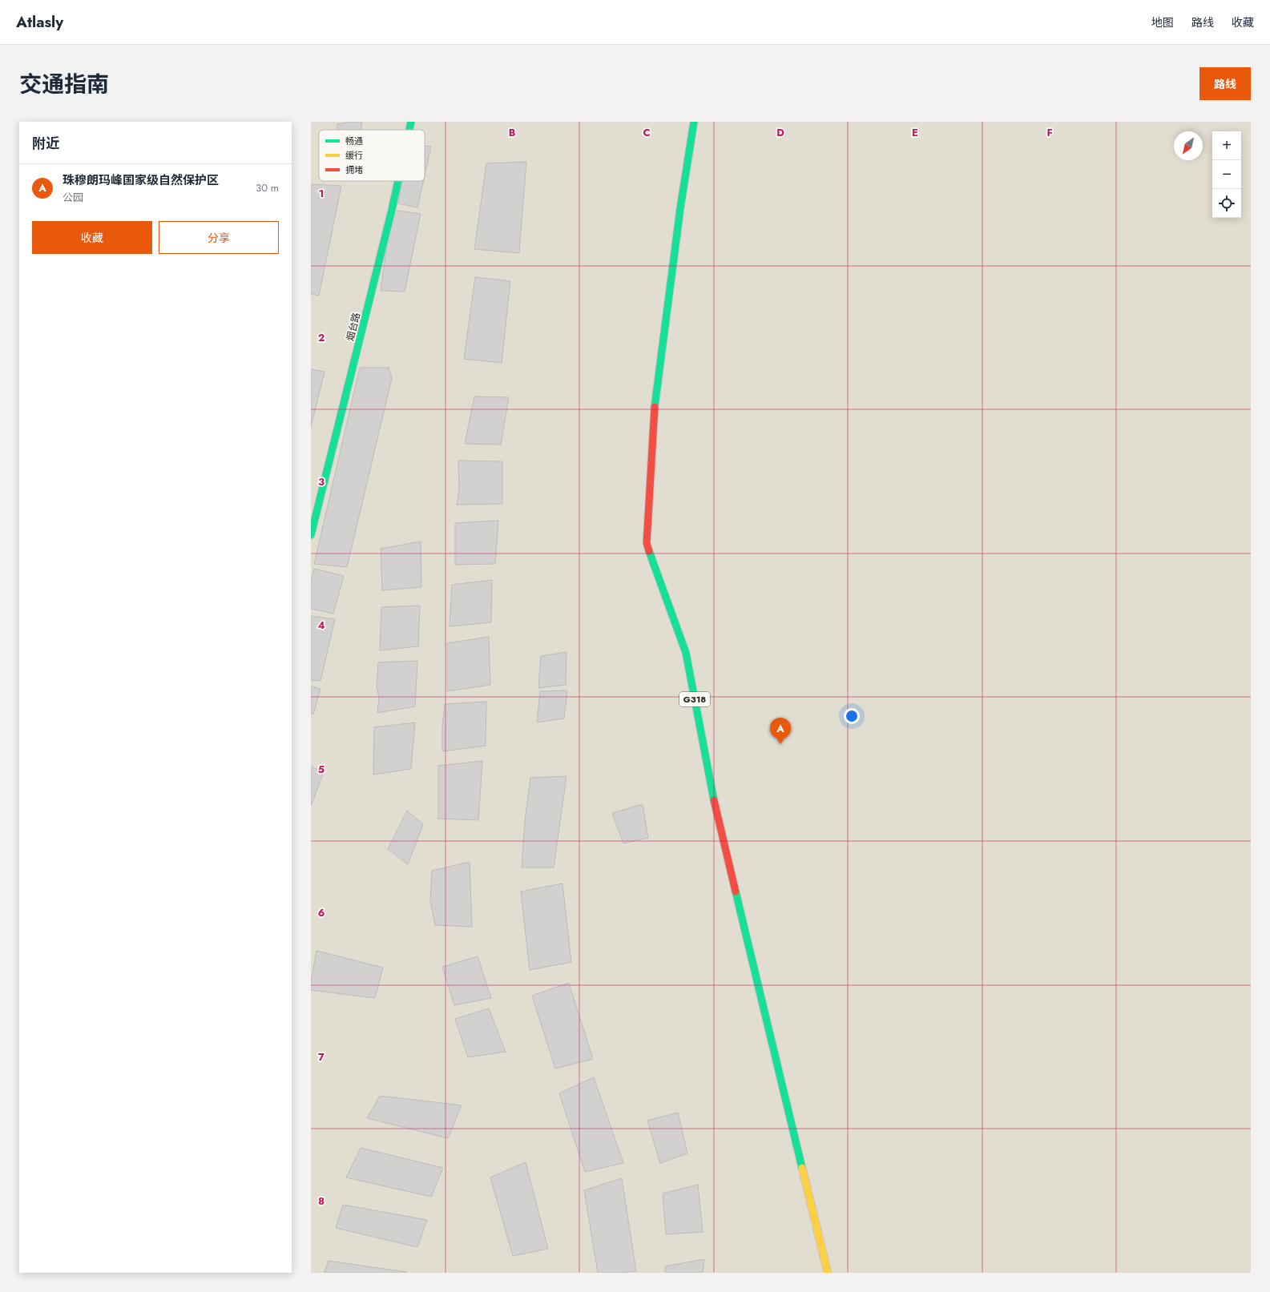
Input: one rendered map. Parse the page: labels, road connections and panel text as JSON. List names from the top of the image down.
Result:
{
  "streets": {
    "main road": ["烟台路", "G318"]
  },
  "legend": ["畅通", "缓行", "拥堵"],
  "north": "bottom left",
  "page": {
    "header": "Atlasly",
    "nav": ["地图", "路线", "收藏"],
    "title": "交通指南",
    "buttons": [
      "路线",
      ["收藏", "分享"]
    ],
    "heading": "附近",
    "map_buttons": ["+", "−"],
    "list": [
      {
        "mark": "A",
        "name": "珠穆朗玛峰国家级自然保护区",
        "note": "公园",
        "value": "30 m"
      }
    ],
    "pins": "A"
  },
  "grid": {
    "columns": [
      "B",
      "C",
      "D",
      "E",
      "F"
    ],
    "rows": [
      "1",
      "2",
      "3",
      "4",
      "5",
      "6",
      "7",
      "8"
    ]
  }
}
